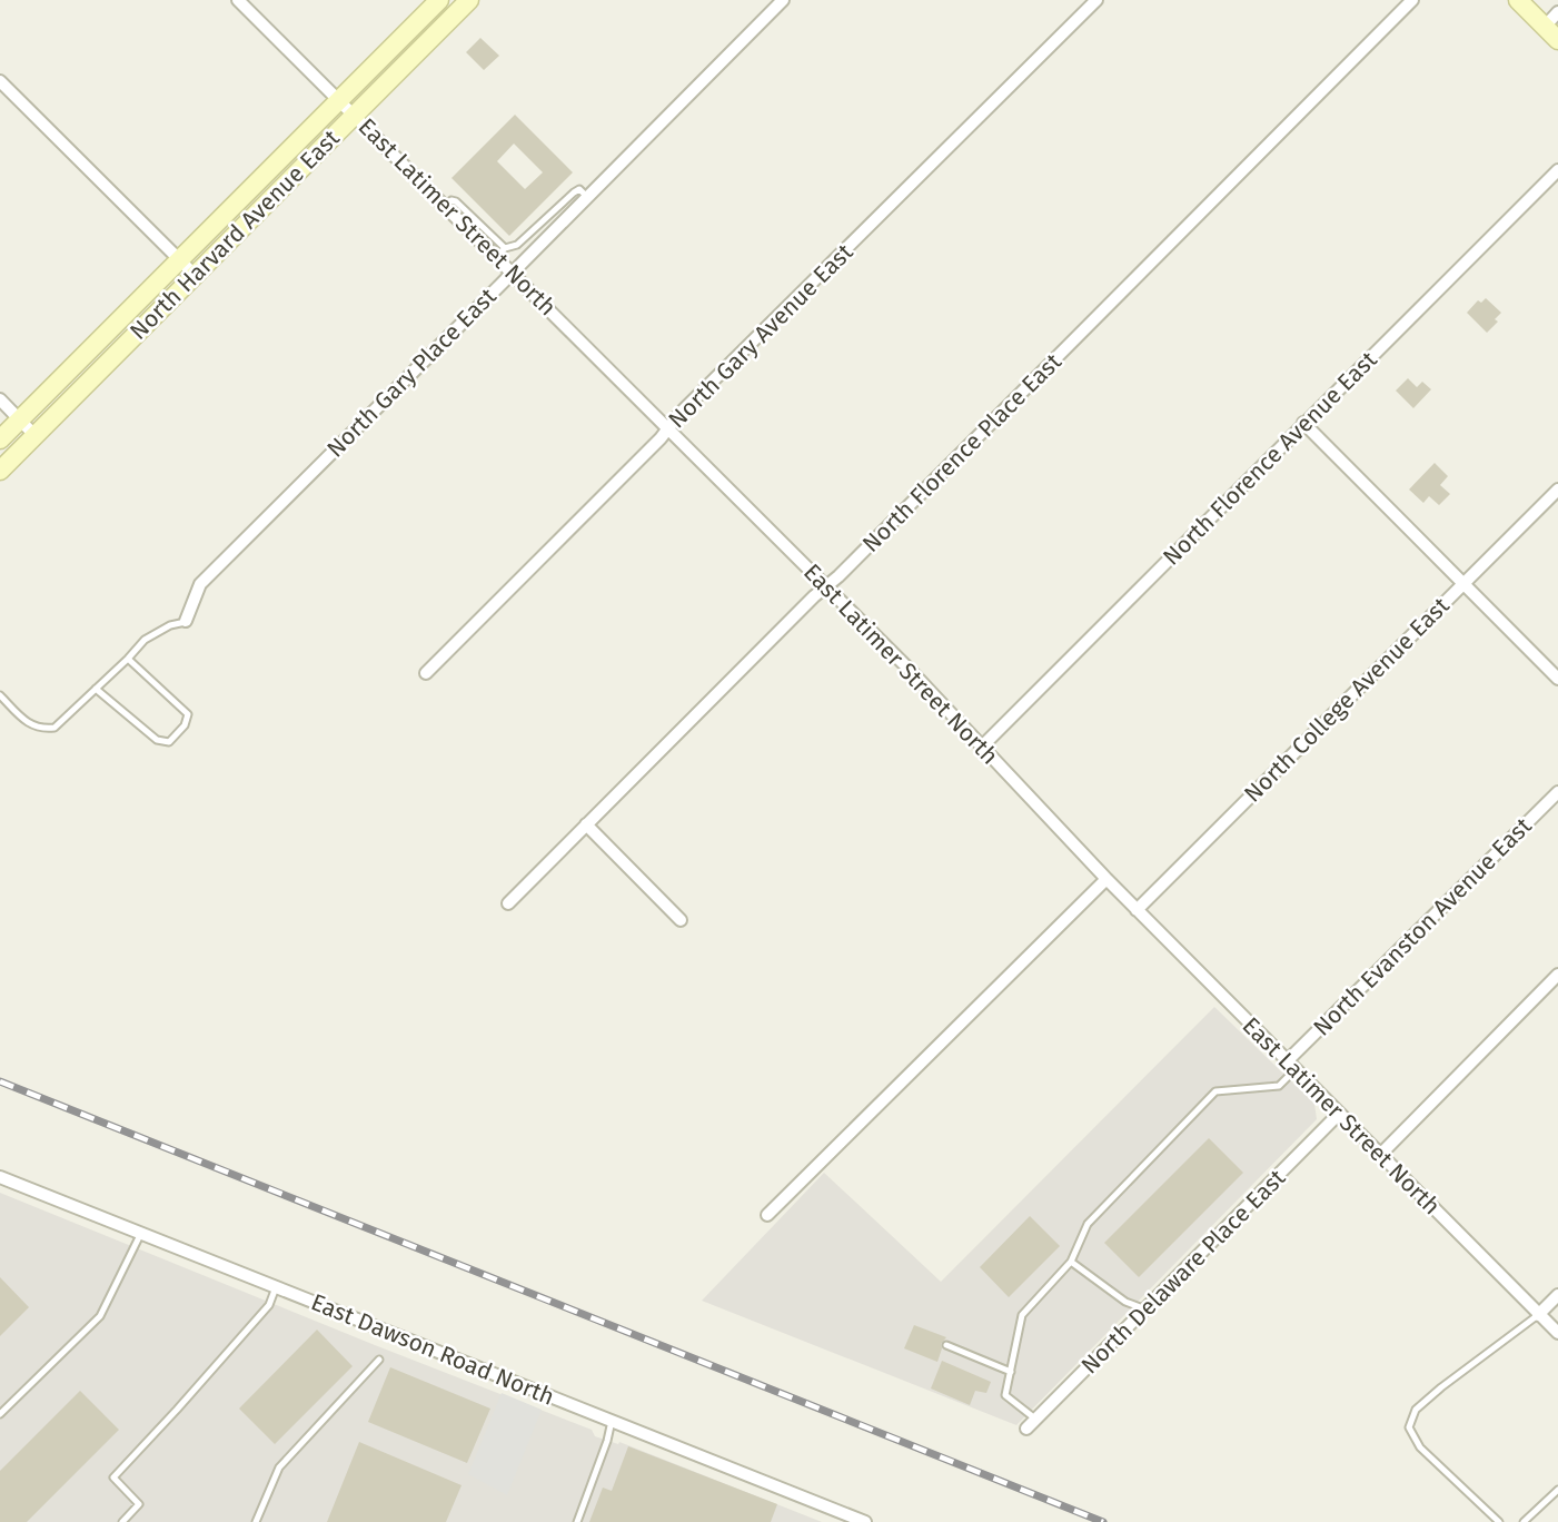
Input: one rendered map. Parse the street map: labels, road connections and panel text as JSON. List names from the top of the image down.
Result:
{
  "streets": {
    "main road": ["North Harvard Avenue East"],
    "street": [
      "East Latimer Street North",
      "North Gary Avenue East",
      "North Gary Place East",
      "North Florence Place East",
      "North Florence Avenue East",
      "North College Avenue East",
      "North Evanston Avenue East",
      "North Delaware Place East",
      "East Dawson Road North"
    ]
  },
  "crossings": [
    ["East Latimer Street North", "North Harvard Avenue East"],
    ["East Latimer Street North", "North Gary Avenue East"],
    ["East Latimer Street North", "North Gary Place East"],
    ["East Latimer Street North", "North Florence Place East"],
    ["East Latimer Street North", "North Florence Avenue East"],
    ["East Latimer Street North", "North College Avenue East"],
    ["East Latimer Street North", "North Evanston Avenue East"],
    ["East Latimer Street North", "North Delaware Place East"]
  ]
}
